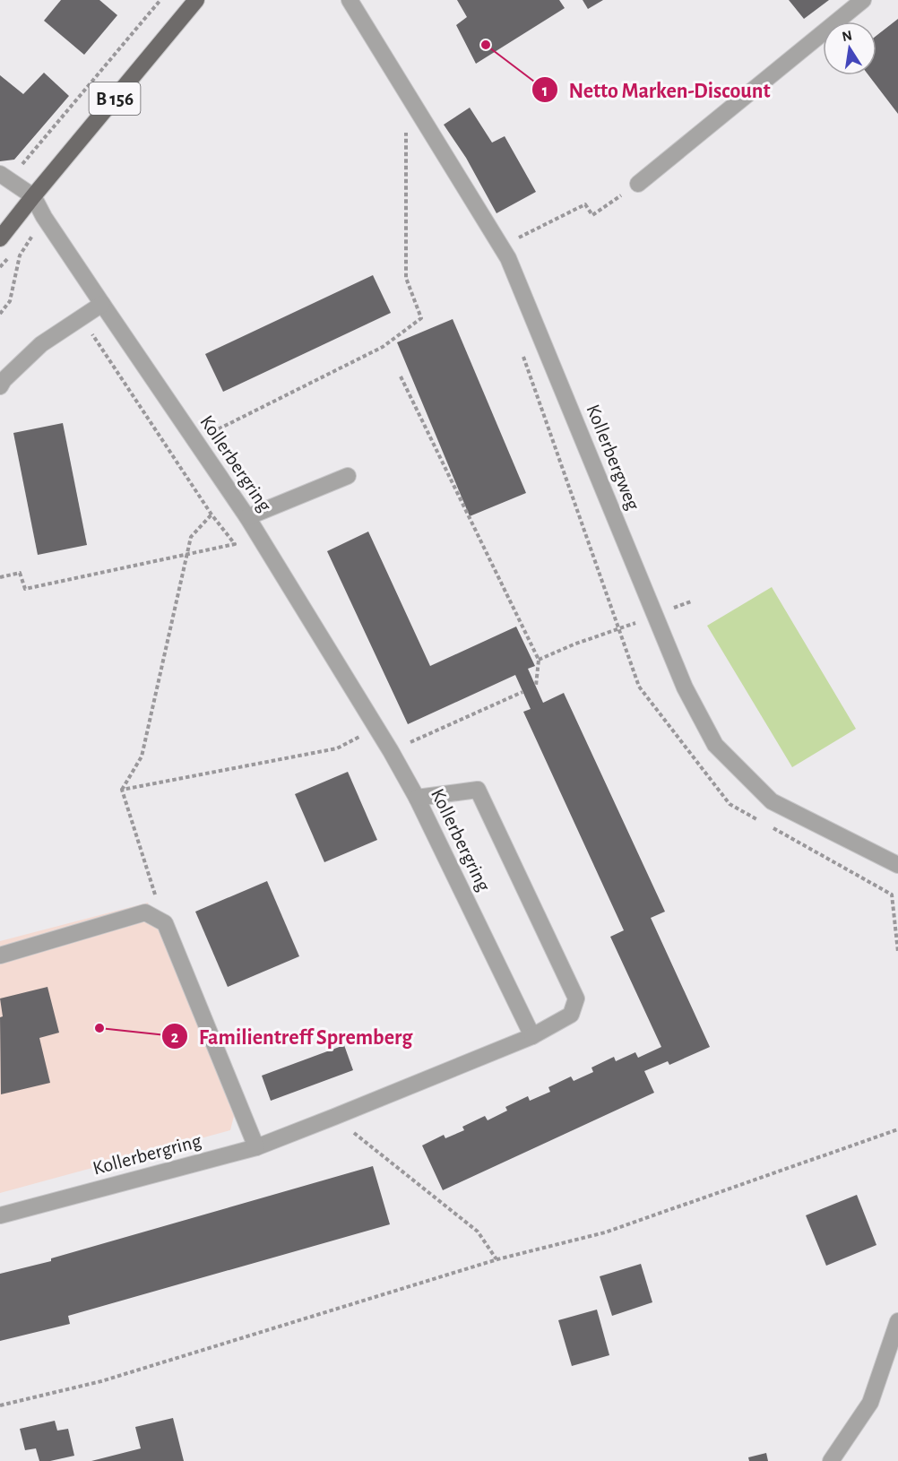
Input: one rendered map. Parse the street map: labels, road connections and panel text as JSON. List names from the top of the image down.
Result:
{
  "streets": {
    "main road": ["B 156"],
    "street": ["Kollerbergweg", "Kollerbergring"]
  },
  "crossings": [
    ["B 156", "Kollerbergring"]
  ],
  "places": ["Netto Marken-Discount", "Familientreff Spremberg"],
  "north": "top"
}
